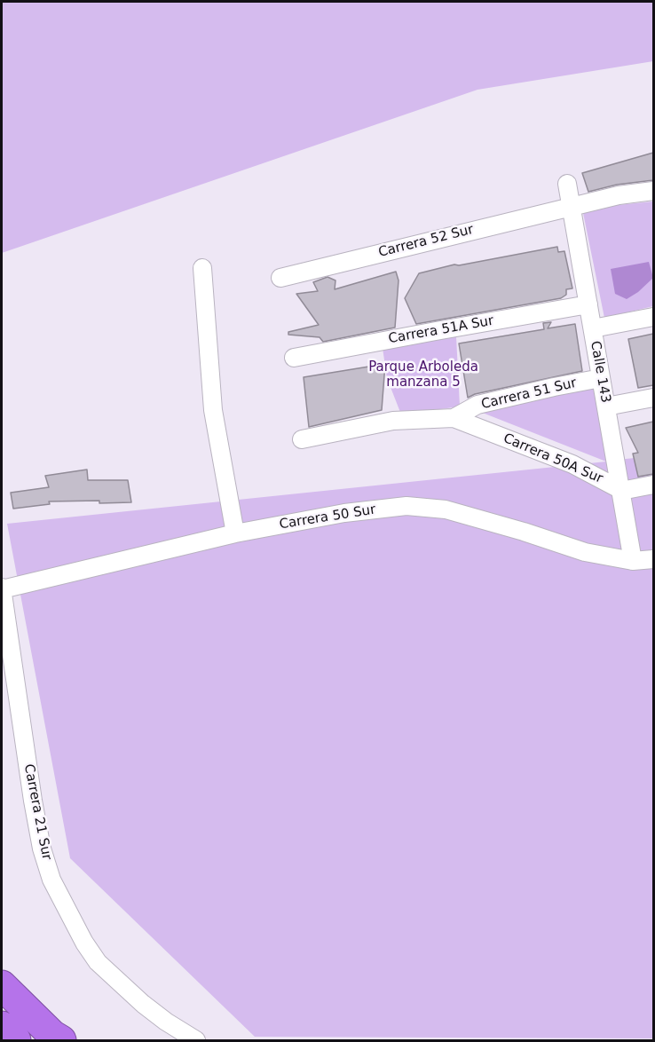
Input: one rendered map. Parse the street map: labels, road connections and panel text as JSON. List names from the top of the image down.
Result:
{
  "streets": {
    "street": [
      "Carrera 52 Sur",
      "Carrera 51A Sur",
      "Calle 143",
      "Carrera 51 Sur",
      "Carrera 50A Sur",
      "Carrera 50 Sur",
      "Carrera 21 Sur"
    ]
  },
  "crossings": [
    ["Carrera 52 Sur", "Calle 143"],
    ["Carrera 51A Sur", "Calle 143"],
    ["Calle 143", "Carrera 51 Sur"],
    ["Calle 143", "Carrera 50A Sur"],
    ["Calle 143", "Carrera 50 Sur"],
    ["Carrera 51 Sur", "Carrera 50A Sur"],
    ["Carrera 50 Sur", "Carrera 21 Sur"]
  ],
  "parks": ["Parque Arboleda manzana 5"]
}
